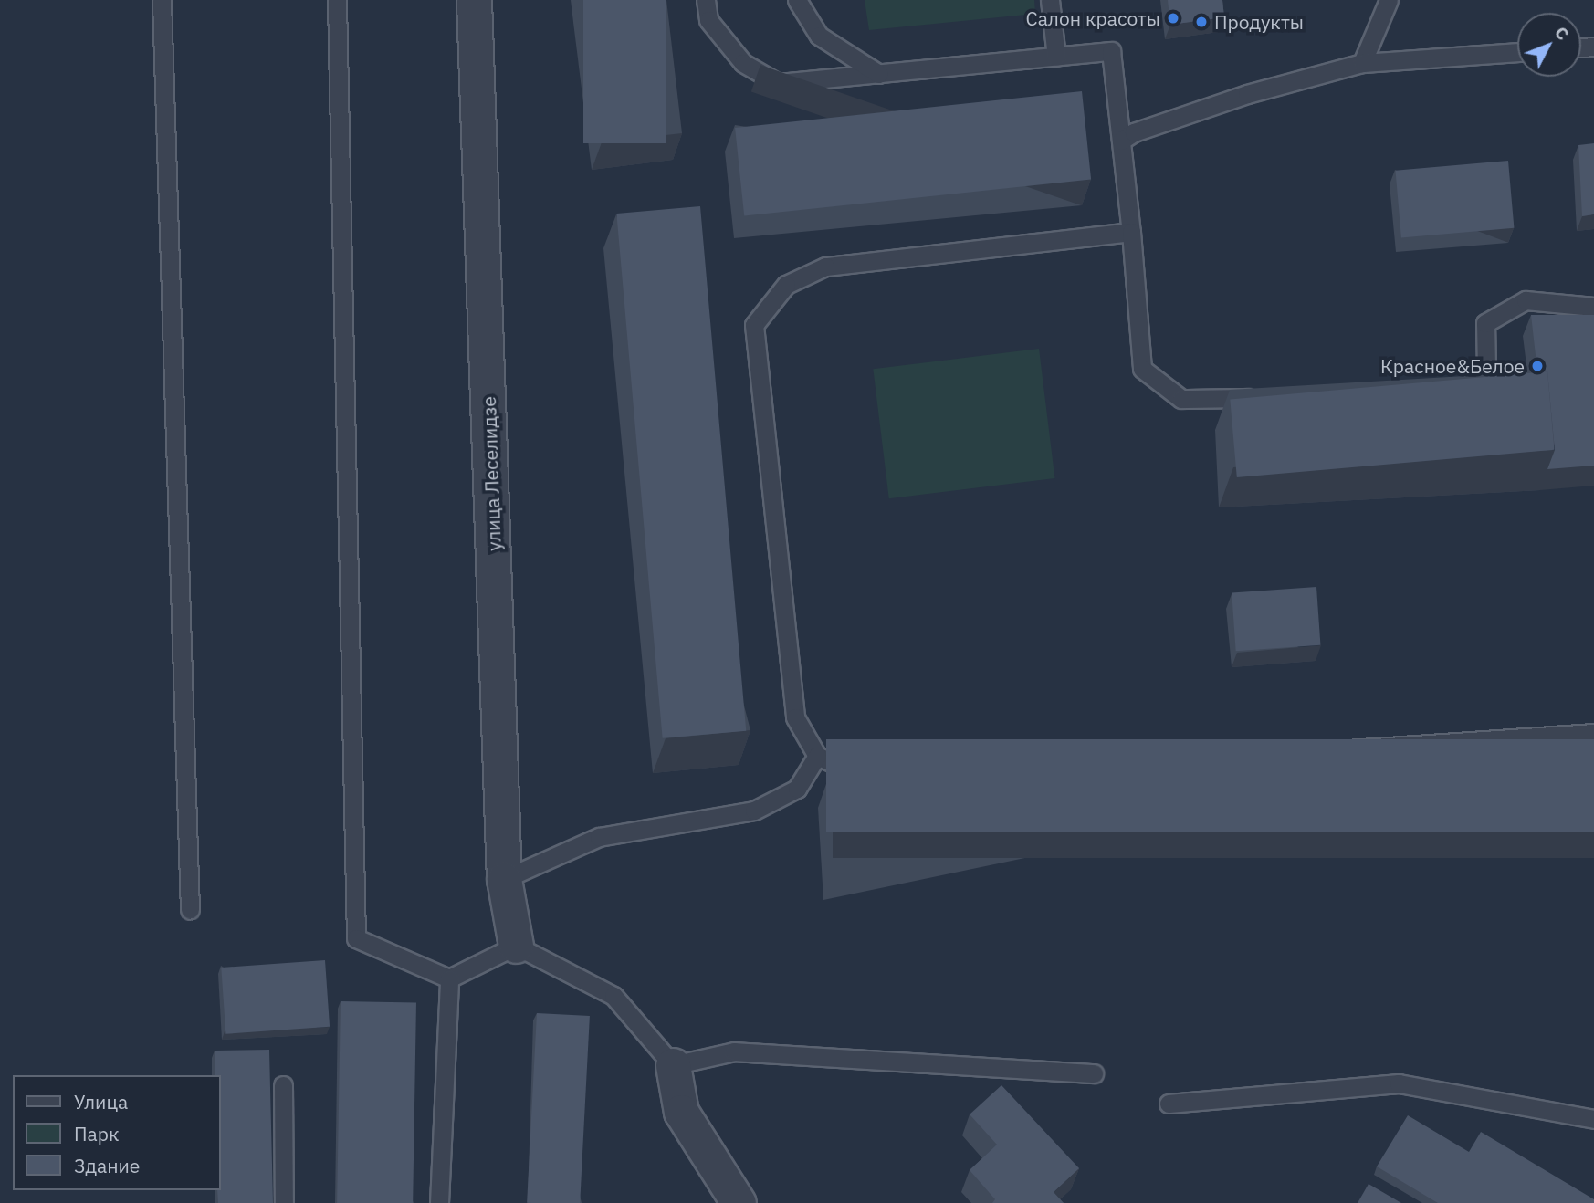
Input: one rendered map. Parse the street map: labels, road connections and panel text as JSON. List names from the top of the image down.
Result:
{
  "streets": {
    "street": ["улица Леселидзе"]
  },
  "places": ["Салон красоты", "Продукты", "Красное&Белое"],
  "legend": ["Улица", "Парк", "Здание"],
  "north": "top right"
}
